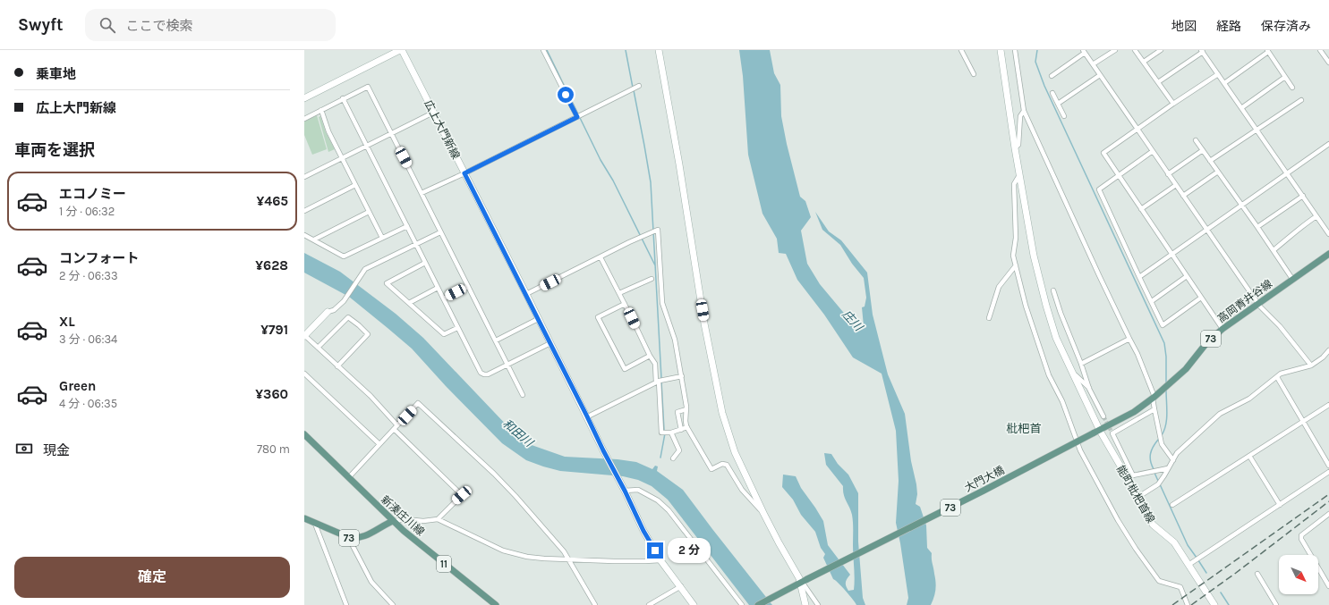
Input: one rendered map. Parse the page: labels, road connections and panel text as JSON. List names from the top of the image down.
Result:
{
  "streets": {
    "main road": [
      "高岡青井谷線",
      "73",
      "大門大橋",
      "新湊庄川線",
      "11"
    ],
    "street": ["広上大門新線", "能町枇杷首線"]
  },
  "crossings": [
    ["高岡青井谷線", "大門大橋"],
    ["高岡青井谷線", "能町枇杷首線"],
    ["73", "大門大橋"],
    ["73", "新湊庄川線"]
  ],
  "districts": ["枇杷首"],
  "water": ["庄川", "和田川"],
  "north": "bottom right",
  "page": {
    "header": "Swyft",
    "search": "ここで検索",
    "nav": ["地図", "経路", "保存済み"],
    "banner": ["乗車地", "広上大門新線"],
    "heading": "車両を選択",
    "list": [
      {
        "name": "エコノミー",
        "note": "1 分 · 06:32",
        "value": "¥465"
      },
      {
        "name": "コンフォート",
        "note": "2 分 · 06:33",
        "value": "¥628"
      },
      {
        "name": "XL",
        "note": "3 分 · 06:34",
        "value": "¥791"
      },
      {
        "name": "Green",
        "note": "4 分 · 06:35",
        "value": "¥360"
      }
    ],
    "pay": ["現金", "780 m"],
    "bubble": "2 分",
    "buttons": "確定"
  }
}
